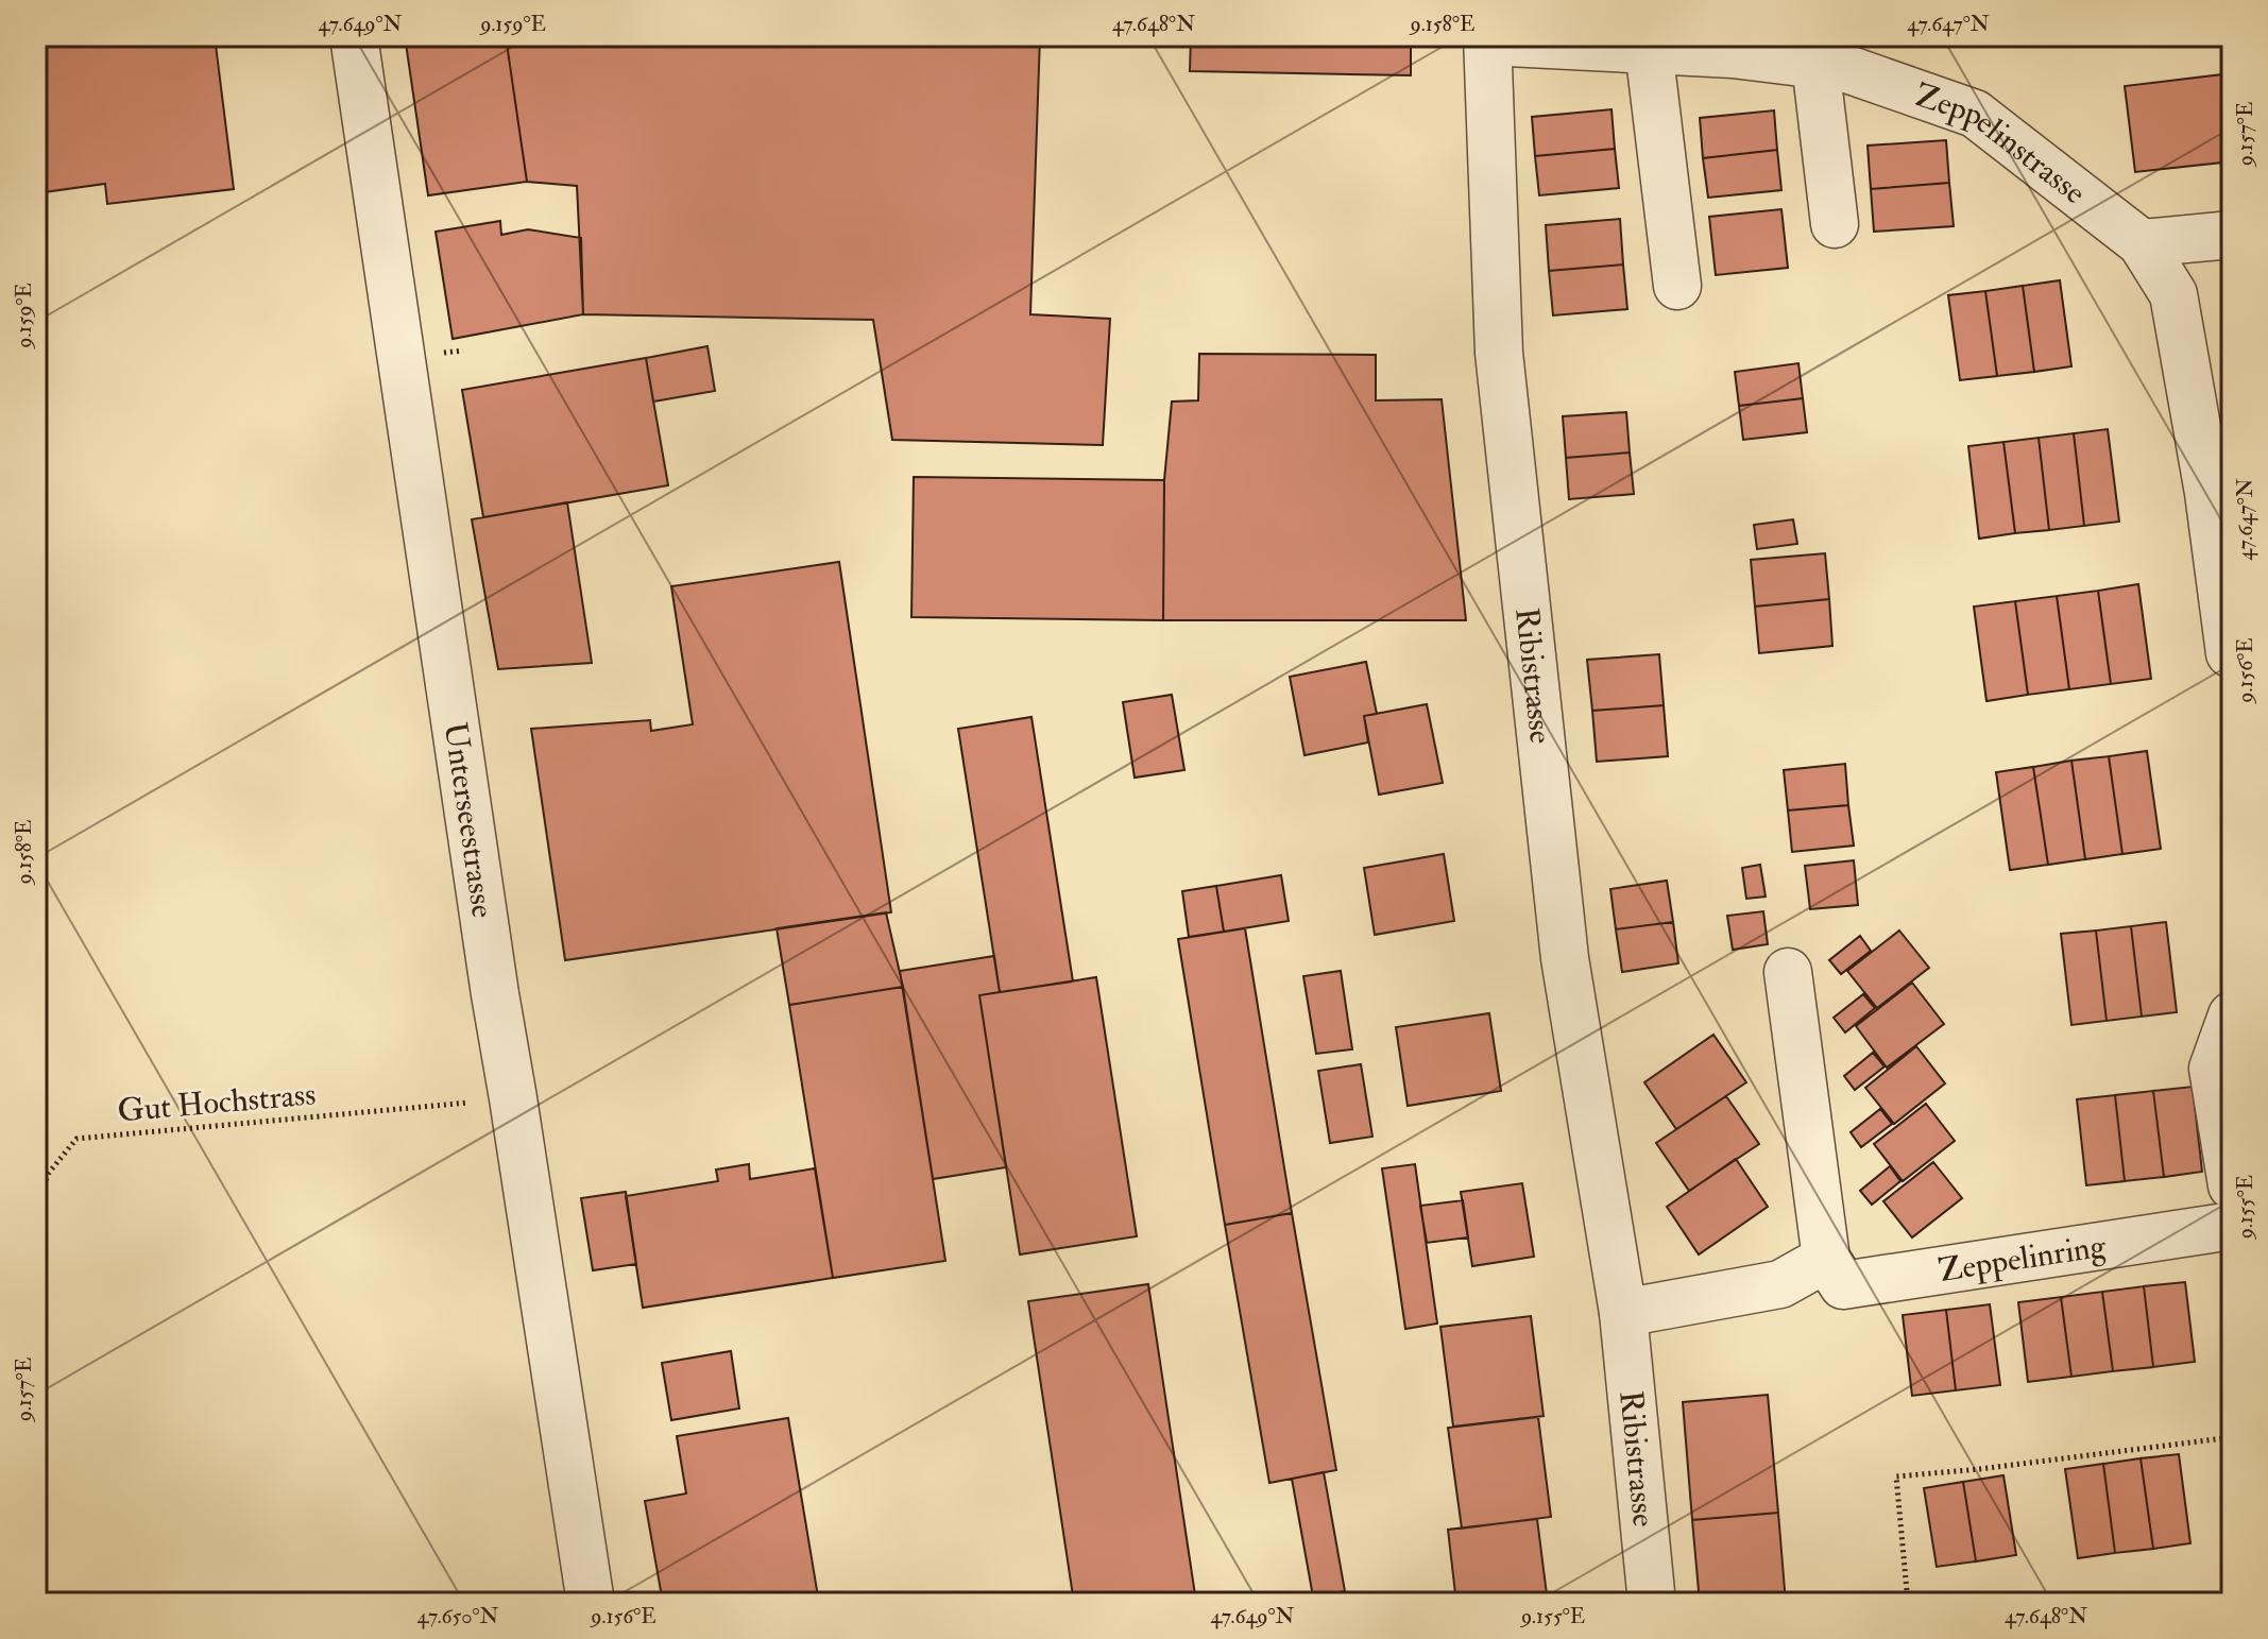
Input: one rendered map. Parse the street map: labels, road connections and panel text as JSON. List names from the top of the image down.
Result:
{
  "streets": {
    "street": [
      "Zeppelinstrasse",
      "Ribistrasse",
      "Unterseestrasse",
      "Zeppelinring"
    ],
    "path": ["Gut Hochstrass"]
  },
  "crossings": [
    ["Zeppelinstrasse", "Ribistrasse"]
  ],
  "coordinates": [
    "47.649°N",
    "9.159°E",
    "47.648°N",
    "9.158°E",
    "47.647°N",
    "9.157°E",
    "9.156°E",
    "9.155°E",
    "47.650°N"
  ]
}
